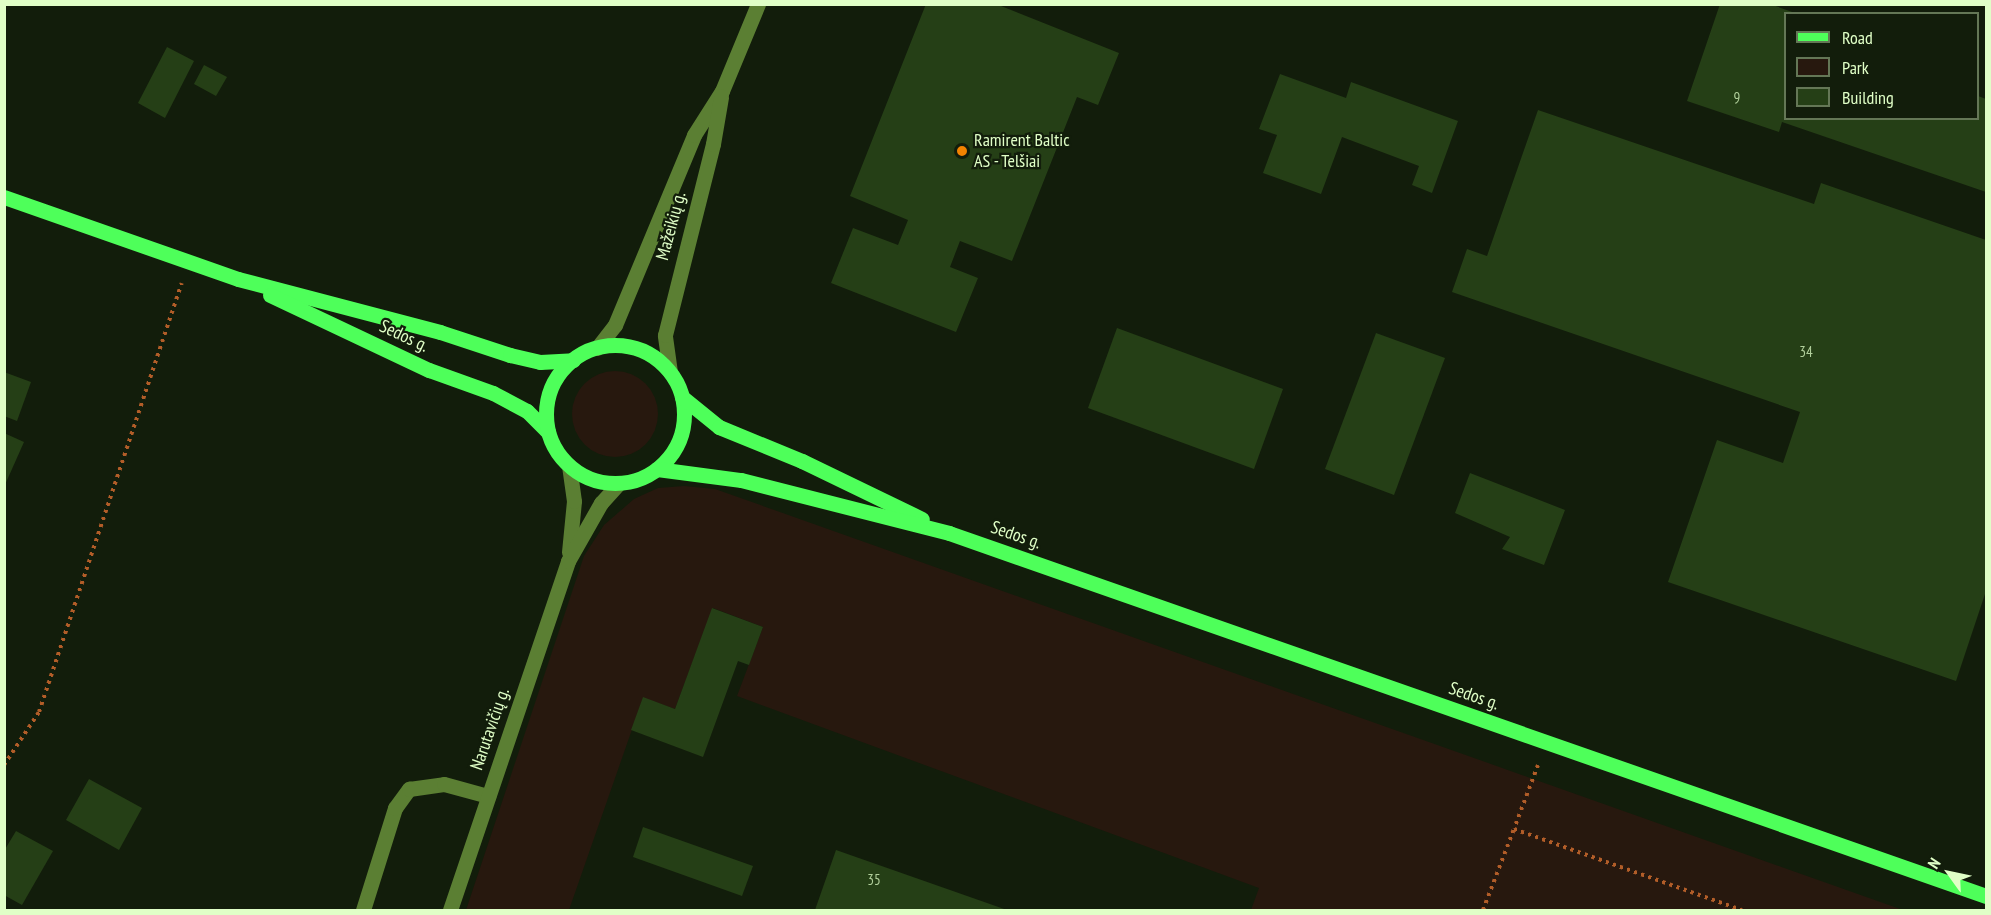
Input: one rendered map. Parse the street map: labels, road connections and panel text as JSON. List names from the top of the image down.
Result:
{
  "streets": {
    "main road": ["Sedos g."],
    "street": ["Mažeikių g.", "Narutavičių g."]
  },
  "crossings": [
    ["Mažeikių g.", "Sedos g."],
    ["Mažeikių g.", "Narutavičių g."],
    ["Sedos g.", "Narutavičių g."]
  ],
  "places": ["Ramirent Baltic AS - Telšiai"],
  "house_numbers": ["9", "34", "35"],
  "legend": ["Road", "Park", "Building"],
  "north": "top left"
}
